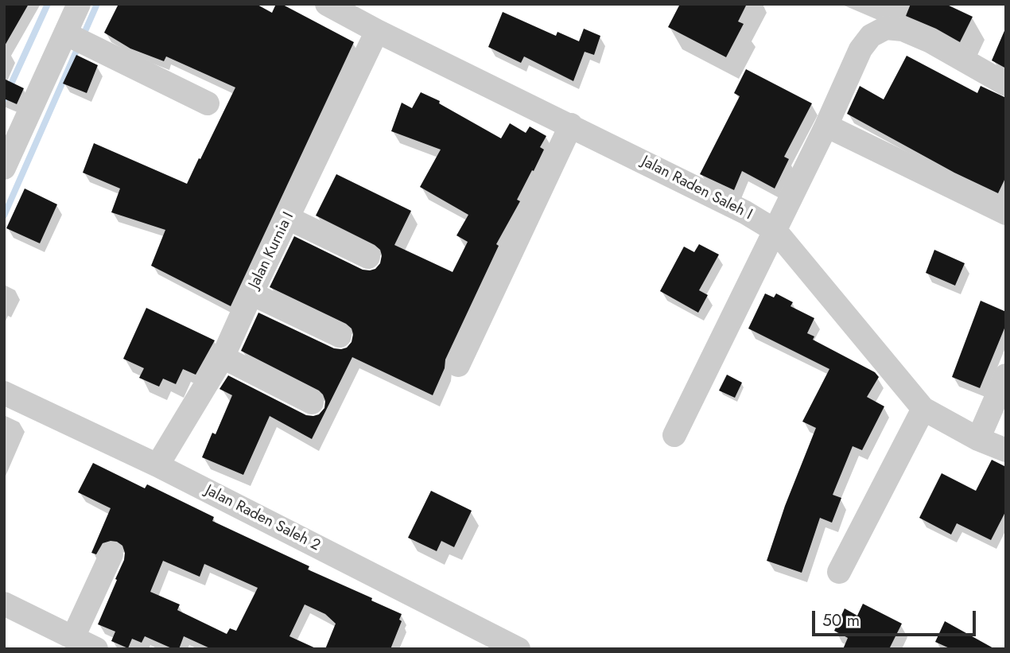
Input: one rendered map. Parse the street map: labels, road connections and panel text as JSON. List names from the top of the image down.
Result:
{
  "streets": {
    "street": ["Jalan Raden Saleh I", "Jalan Kurnia I", "Jalan Raden Saleh 2"]
  },
  "crossings": [
    ["Jalan Raden Saleh I", "Jalan Kurnia I"],
    ["Jalan Kurnia I", "Jalan Raden Saleh 2"]
  ],
  "scale_bar": "50 m"
}
